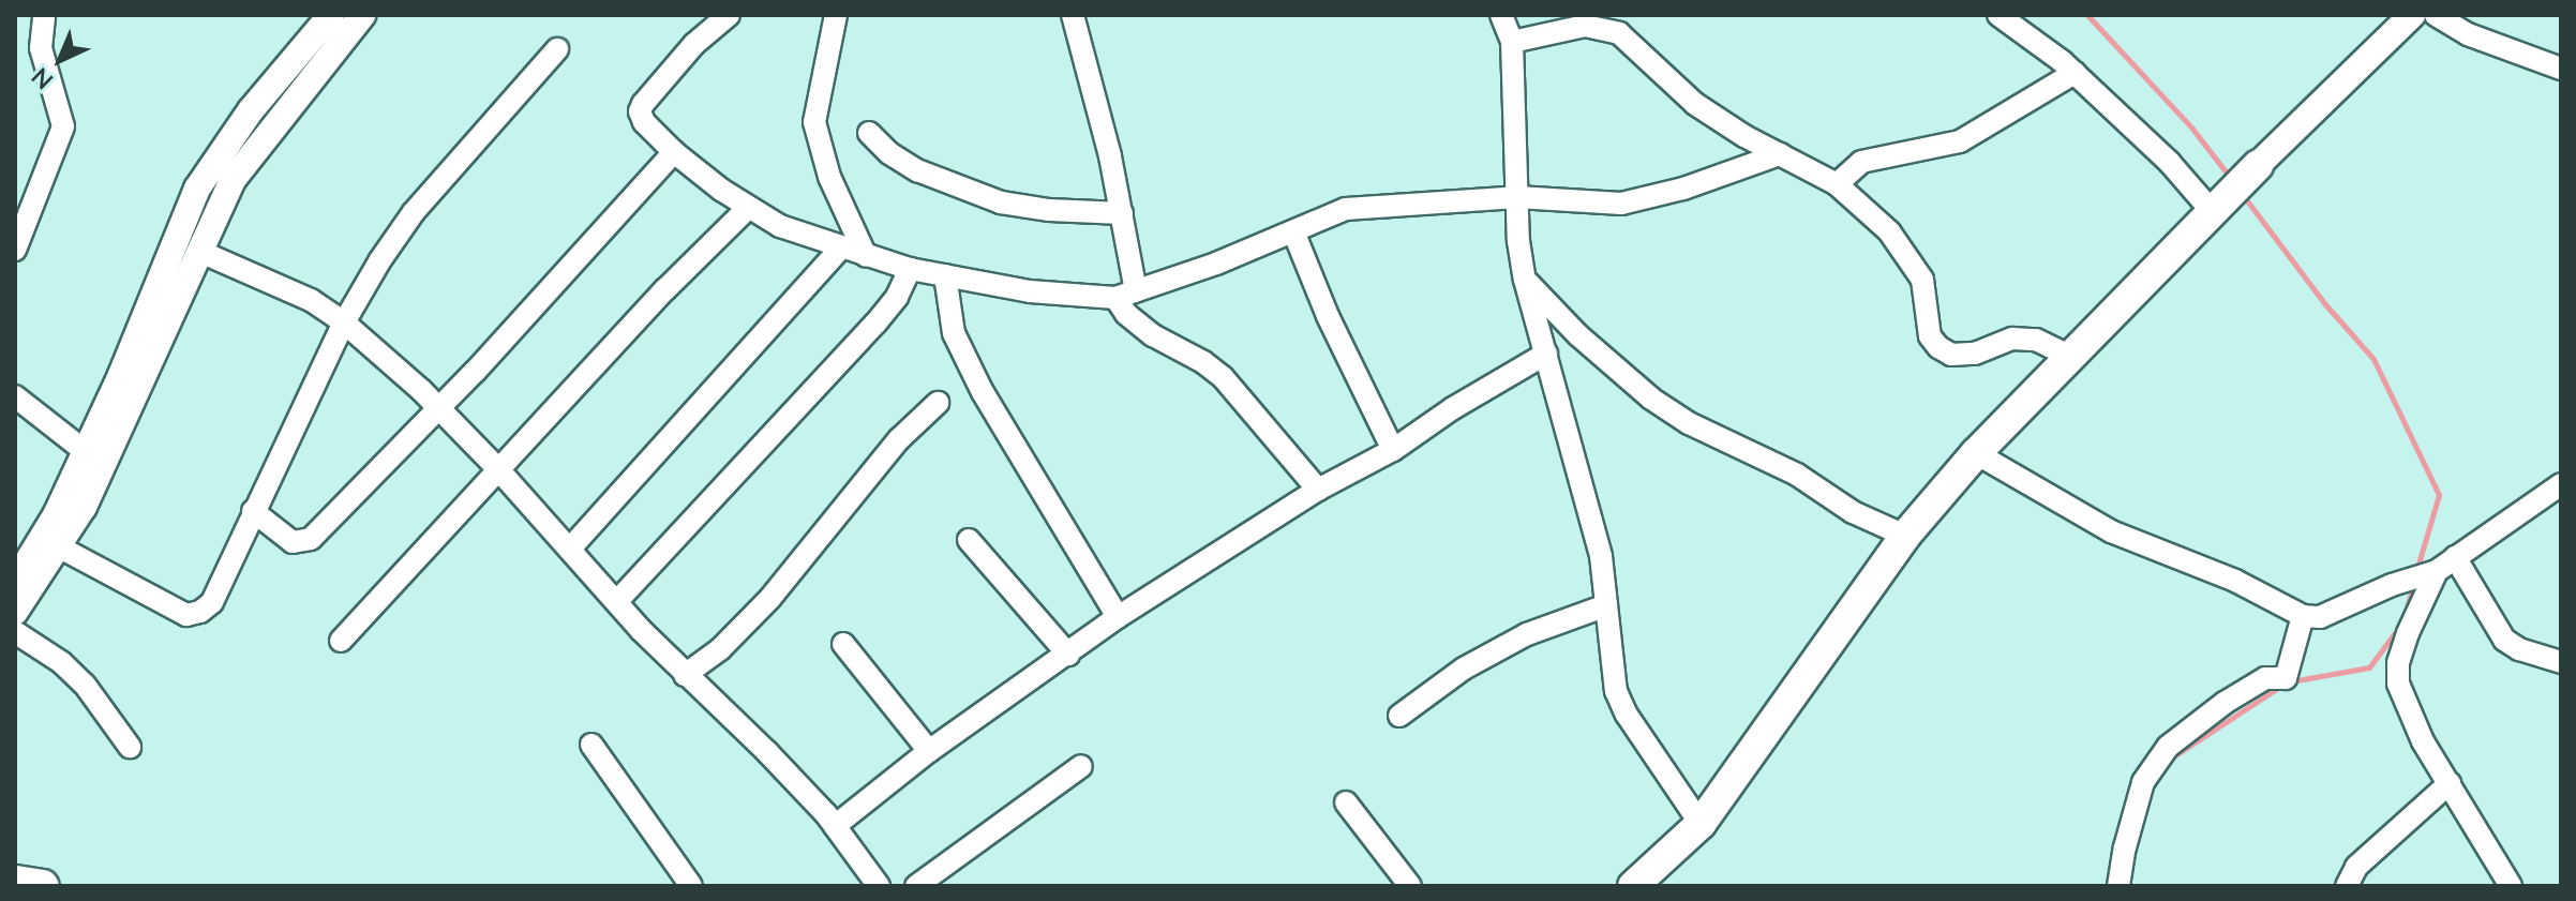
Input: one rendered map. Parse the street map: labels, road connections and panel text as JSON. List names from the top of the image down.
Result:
{
  "north": "bottom left"
}
